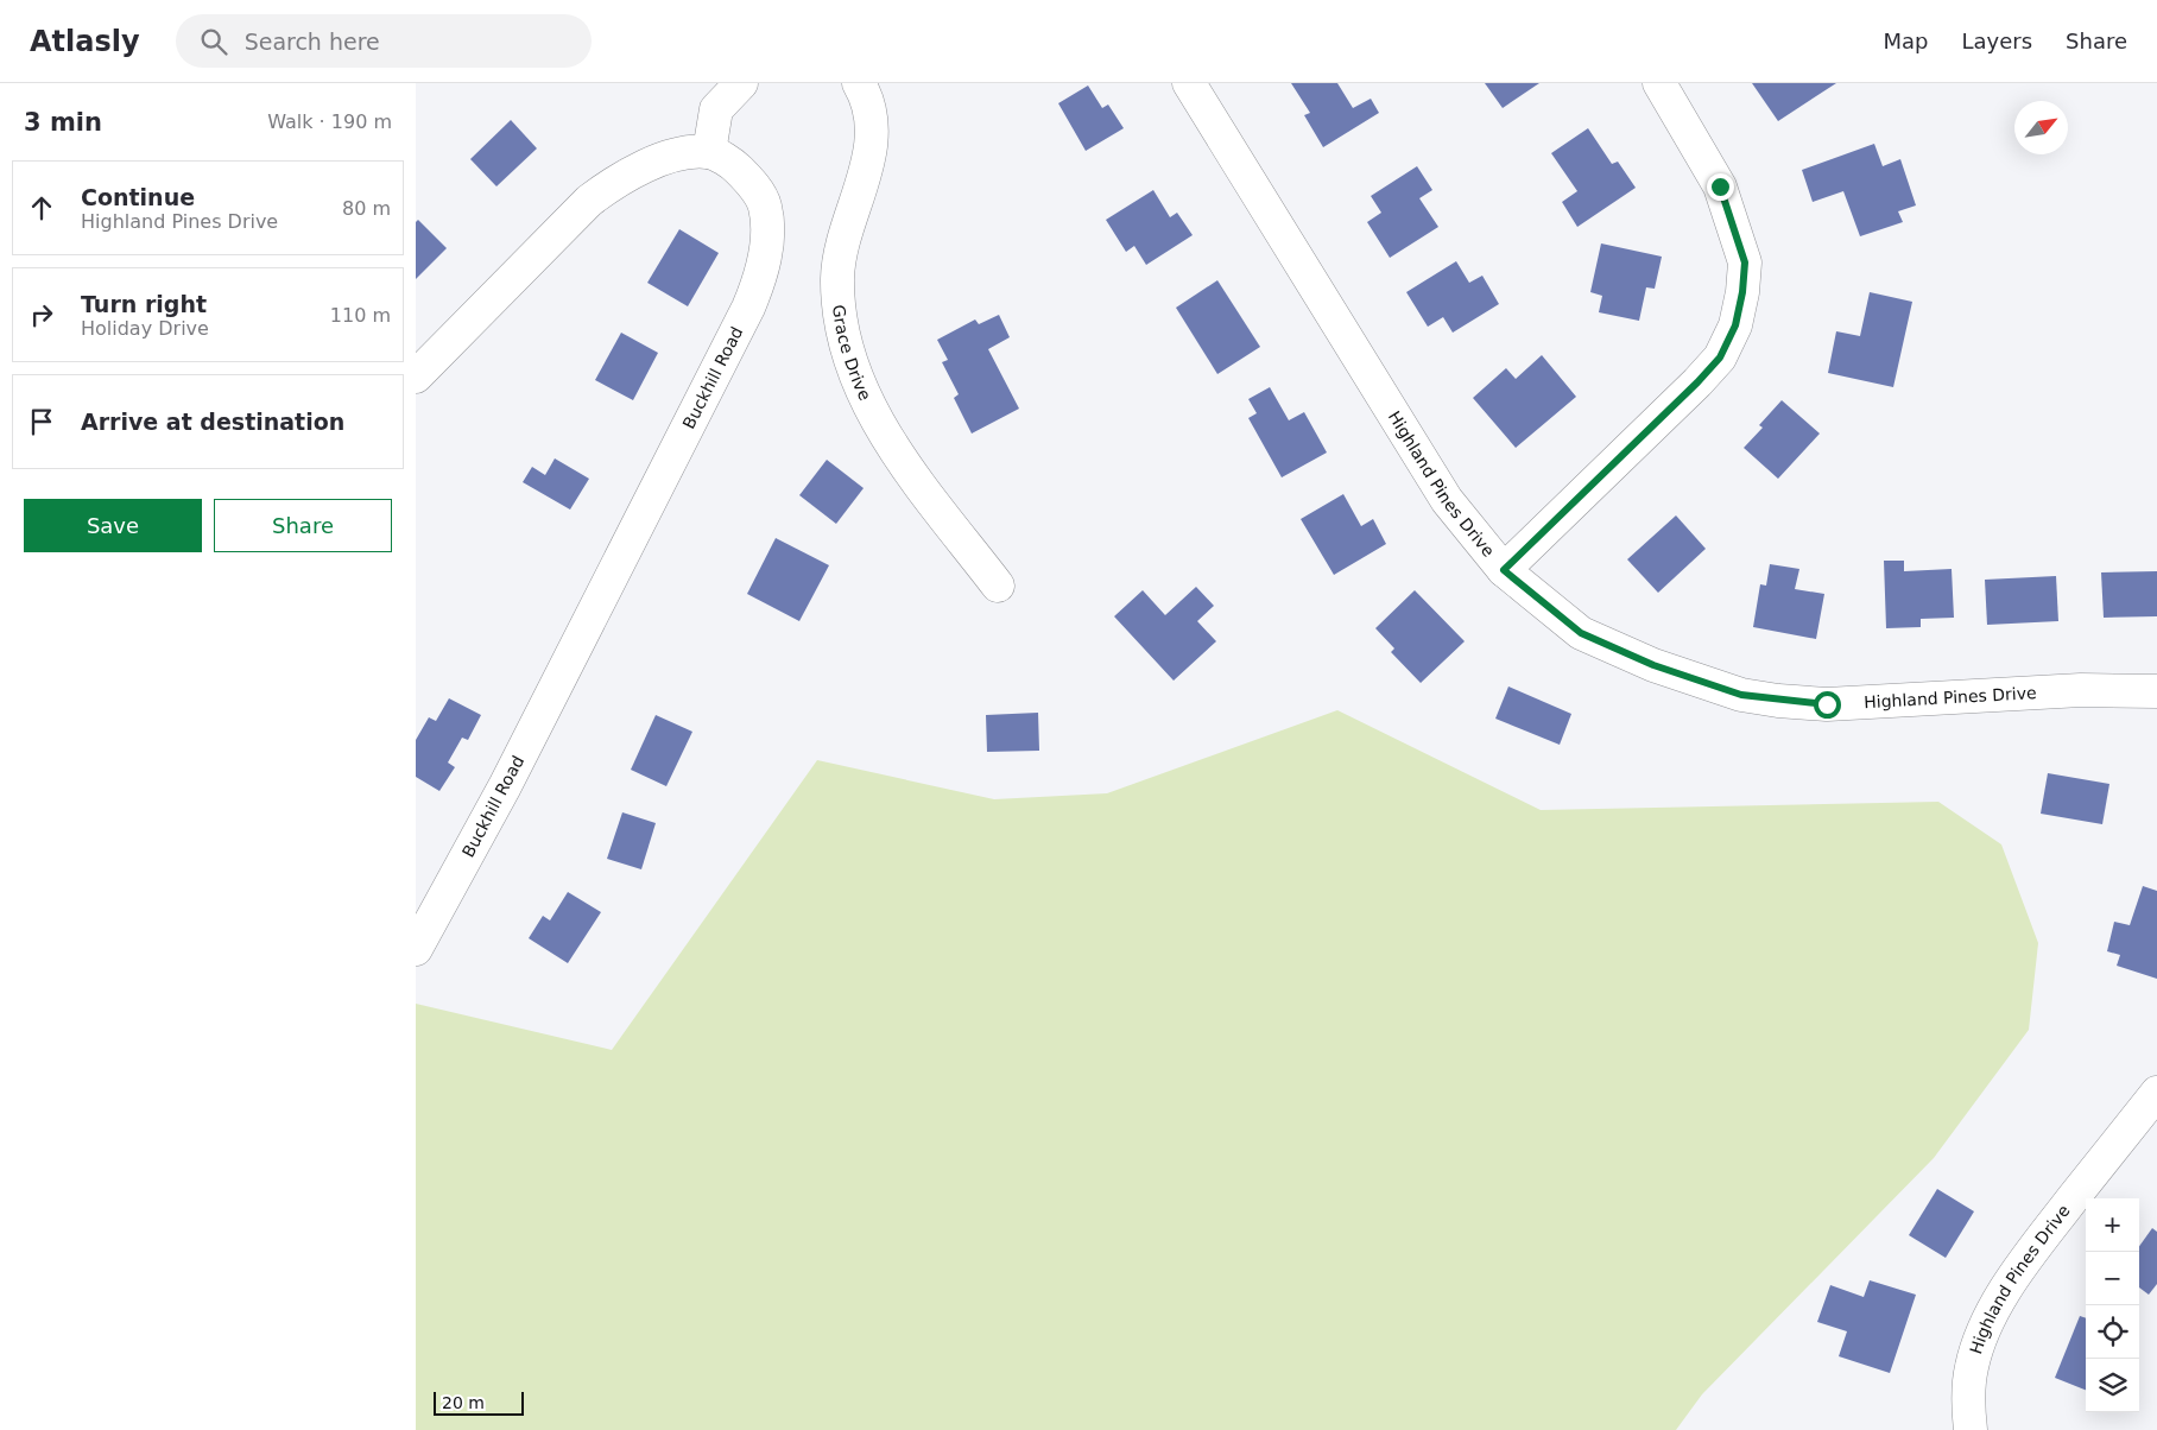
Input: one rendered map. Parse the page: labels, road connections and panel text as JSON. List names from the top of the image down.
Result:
{
  "streets": {
    "street": ["Grace Drive", "Buckhill Road", "Highland Pines Drive"]
  },
  "scale_bar": "20 m",
  "north": "top right",
  "page": {
    "header": "Atlasly",
    "search": "Search here",
    "nav": ["Map", "Layers", "Share"],
    "heading": ["3 min", "Walk · 190 m"],
    "list": [
      ["Continue", "Highland Pines Drive", "80 m"],
      ["Turn right", "Holiday Drive", "110 m"],
      "Arrive at destination"
    ],
    "buttons": ["Save", "Share"],
    "map_buttons": ["+", "−"],
    "scale": "20 m"
  }
}
